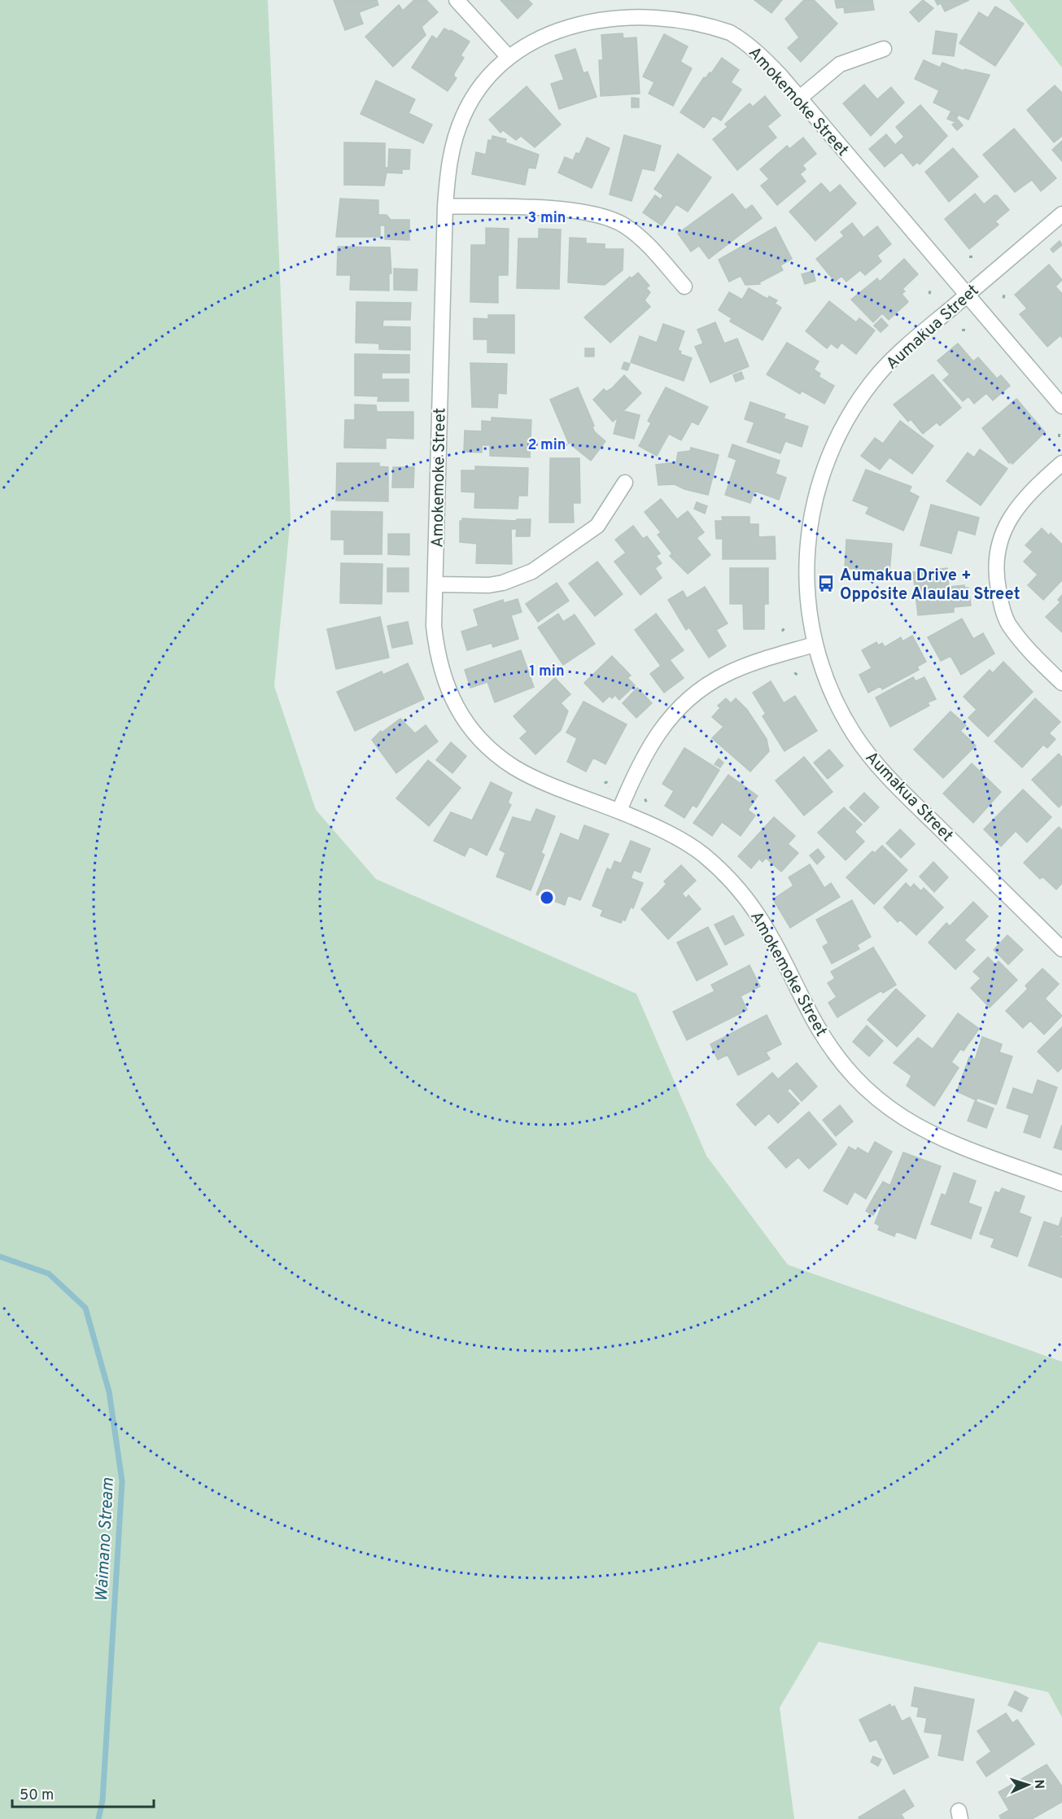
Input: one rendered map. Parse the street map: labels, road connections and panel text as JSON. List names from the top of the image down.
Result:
{
  "streets": {
    "street": ["Amokemoke Street", "Aumakua Street"]
  },
  "crossings": [
    ["Amokemoke Street", "Aumakua Street"]
  ],
  "water": ["Waimano Stream"],
  "places": {
    "bus stop": ["Aumakua Drive + Opposite Alaulau Street"]
  },
  "scale_bar": "50 m",
  "north": "right",
  "rings": ["3 min", "2 min", "1 min"]
}
